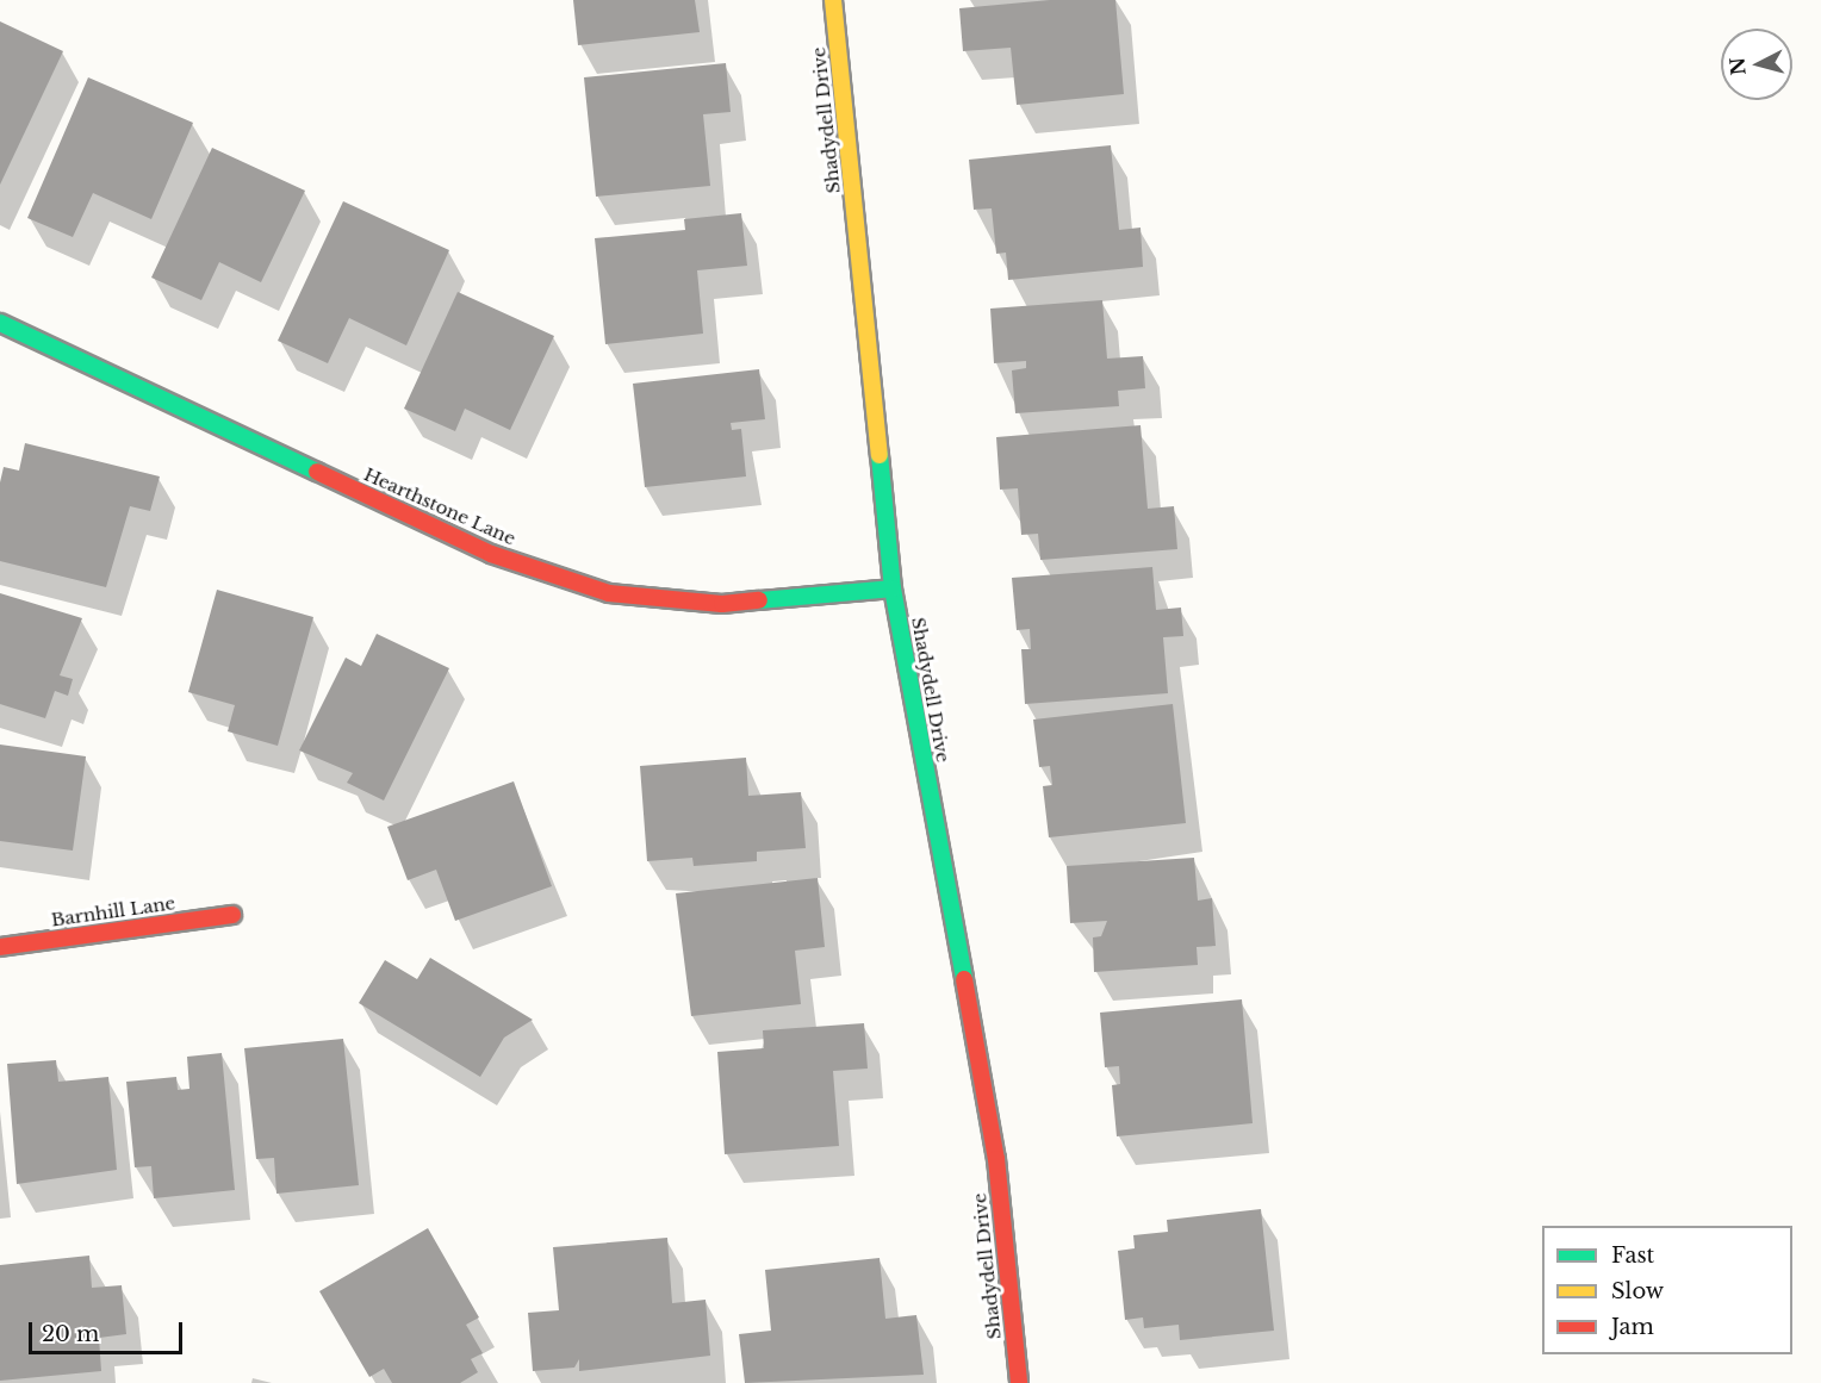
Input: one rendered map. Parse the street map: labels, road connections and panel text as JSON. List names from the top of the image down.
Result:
{
  "streets": {
    "street": ["Shadydell Drive", "Hearthstone Lane", "Barnhill Lane"]
  },
  "crossings": [
    ["Shadydell Drive", "Hearthstone Lane"]
  ],
  "legend": ["Fast", "Slow", "Jam"],
  "scale_bar": "20 m",
  "north": "left"
}
